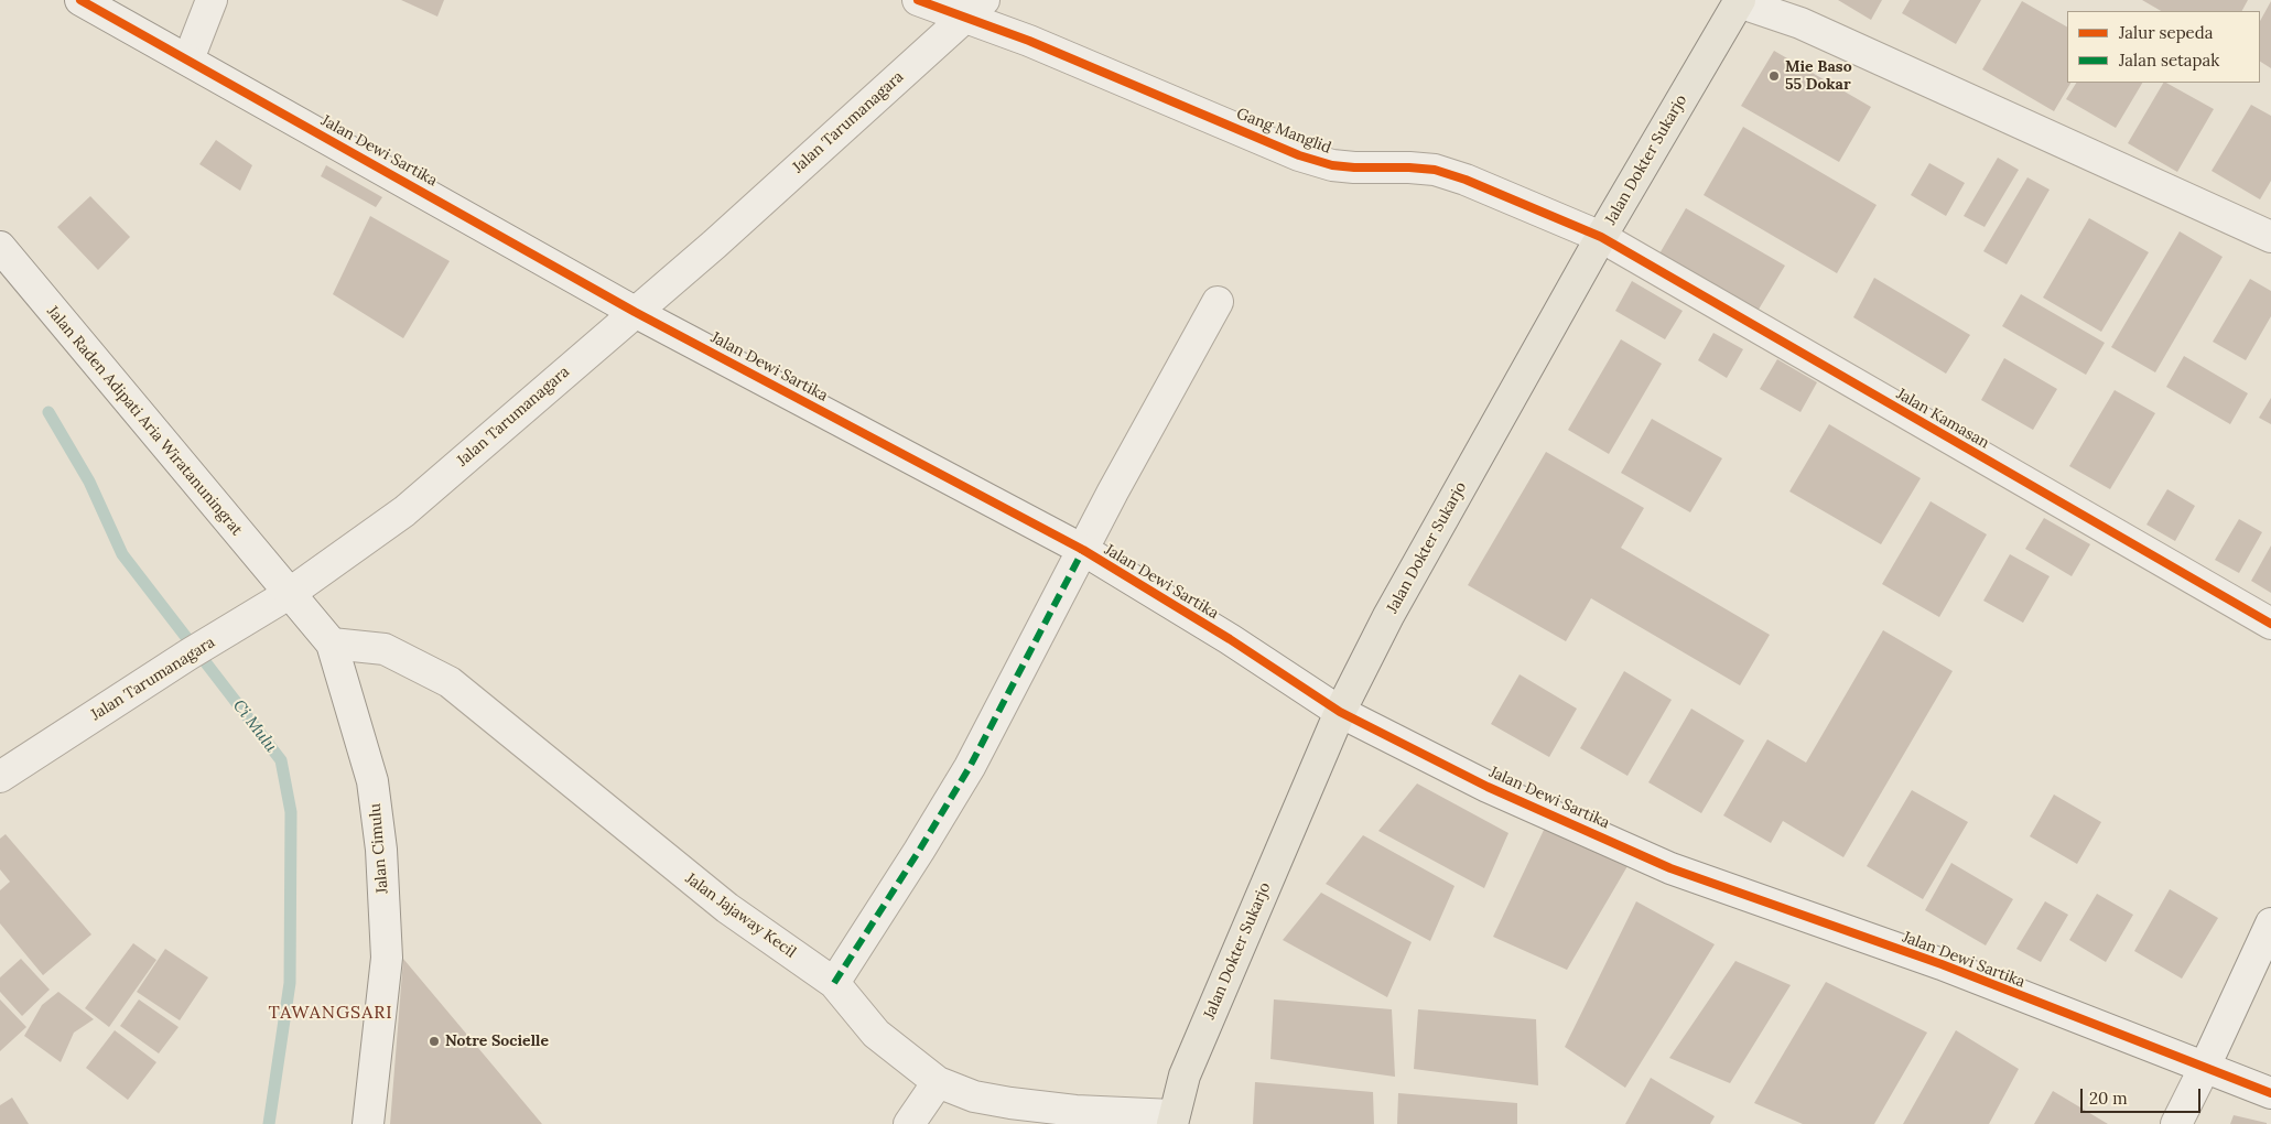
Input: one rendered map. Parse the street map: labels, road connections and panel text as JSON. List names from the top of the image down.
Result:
{
  "streets": {
    "main road": ["Jalan Dokter Sukarjo"],
    "street": [
      "Jalan Tarumanagara",
      "Gang Manglid",
      "Jalan Dewi Sartika",
      "Jalan Kamasan",
      "Jalan Raden Adipati Aria Wiratanuningrat",
      "Jalan Cimulu",
      "Jalan Jajaway Kecil"
    ]
  },
  "crossings": [
    ["Jalan Tarumanagara", "Gang Manglid"],
    ["Jalan Tarumanagara", "Jalan Dewi Sartika"],
    ["Jalan Tarumanagara", "Jalan Raden Adipati Aria Wiratanuningrat"],
    ["Jalan Tarumanagara", "Jalan Cimulu"],
    ["Gang Manglid", "Jalan Dokter Sukarjo"],
    ["Gang Manglid", "Jalan Kamasan"],
    ["Jalan Dewi Sartika", "Jalan Dokter Sukarjo"],
    ["Jalan Dokter Sukarjo", "Jalan Kamasan"],
    ["Jalan Dokter Sukarjo", "Jalan Jajaway Kecil"],
    ["Jalan Raden Adipati Aria Wiratanuningrat", "Jalan Cimulu"],
    ["Jalan Cimulu", "Jalan Jajaway Kecil"]
  ],
  "districts": ["TAWANGSARI"],
  "water": ["Ci Mulu"],
  "places": ["Mie Baso 55 Dokar", "Notre Socielle"],
  "legend": ["Jalur sepeda", "Jalan setapak"],
  "scale_bar": "20 m"
}
